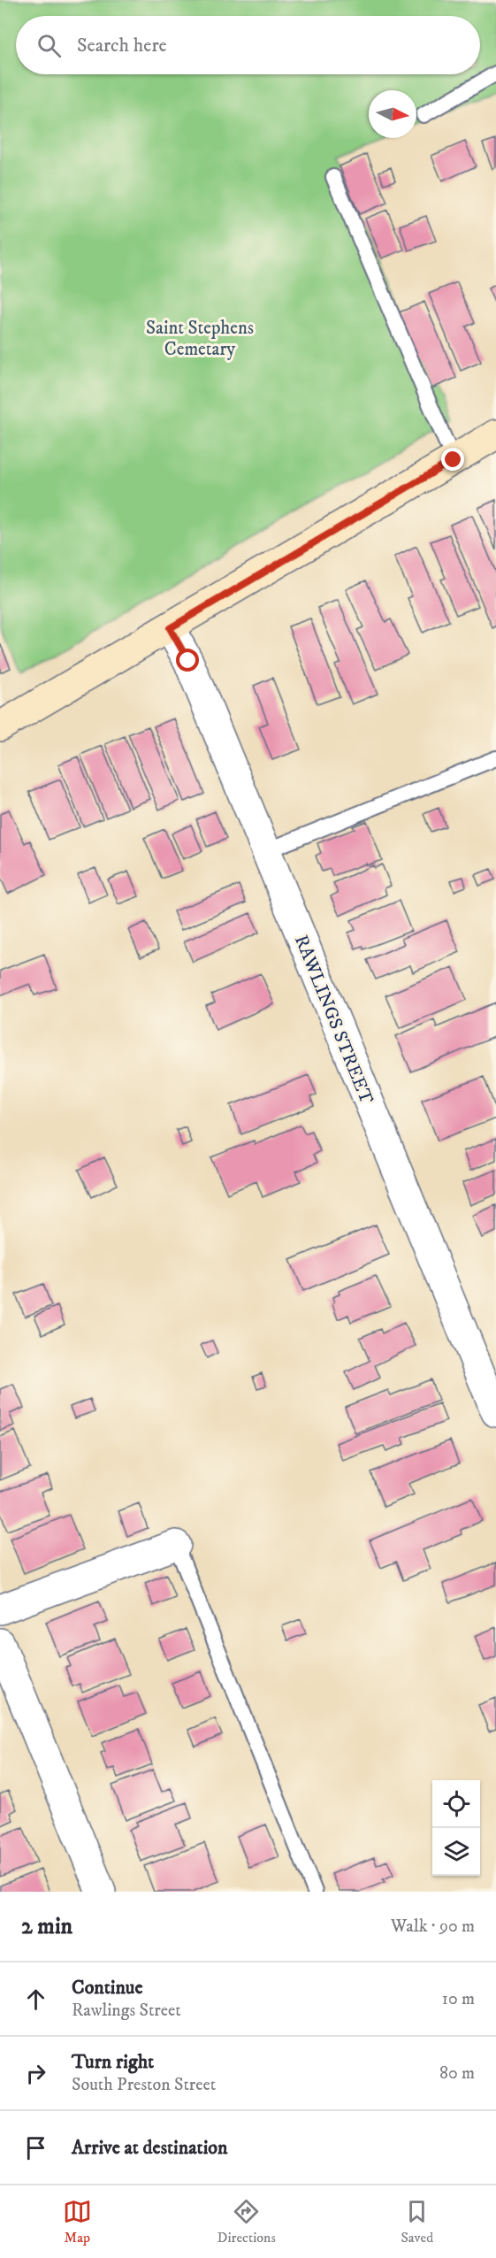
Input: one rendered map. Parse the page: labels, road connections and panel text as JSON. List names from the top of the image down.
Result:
{
  "streets": {
    "street": ["RAWLINGS STREET"]
  },
  "parks": ["Saint Stephens Cemetary"],
  "north": "right",
  "page": {
    "search": "Search here",
    "heading": ["2 min", "Walk · 90 m"],
    "list": [
      ["Continue", "Rawlings Street", "10 m"],
      ["Turn right", "South Preston Street", "80 m"],
      "Arrive at destination"
    ],
    "nav": ["Map", "Directions", "Saved"]
  }
}
